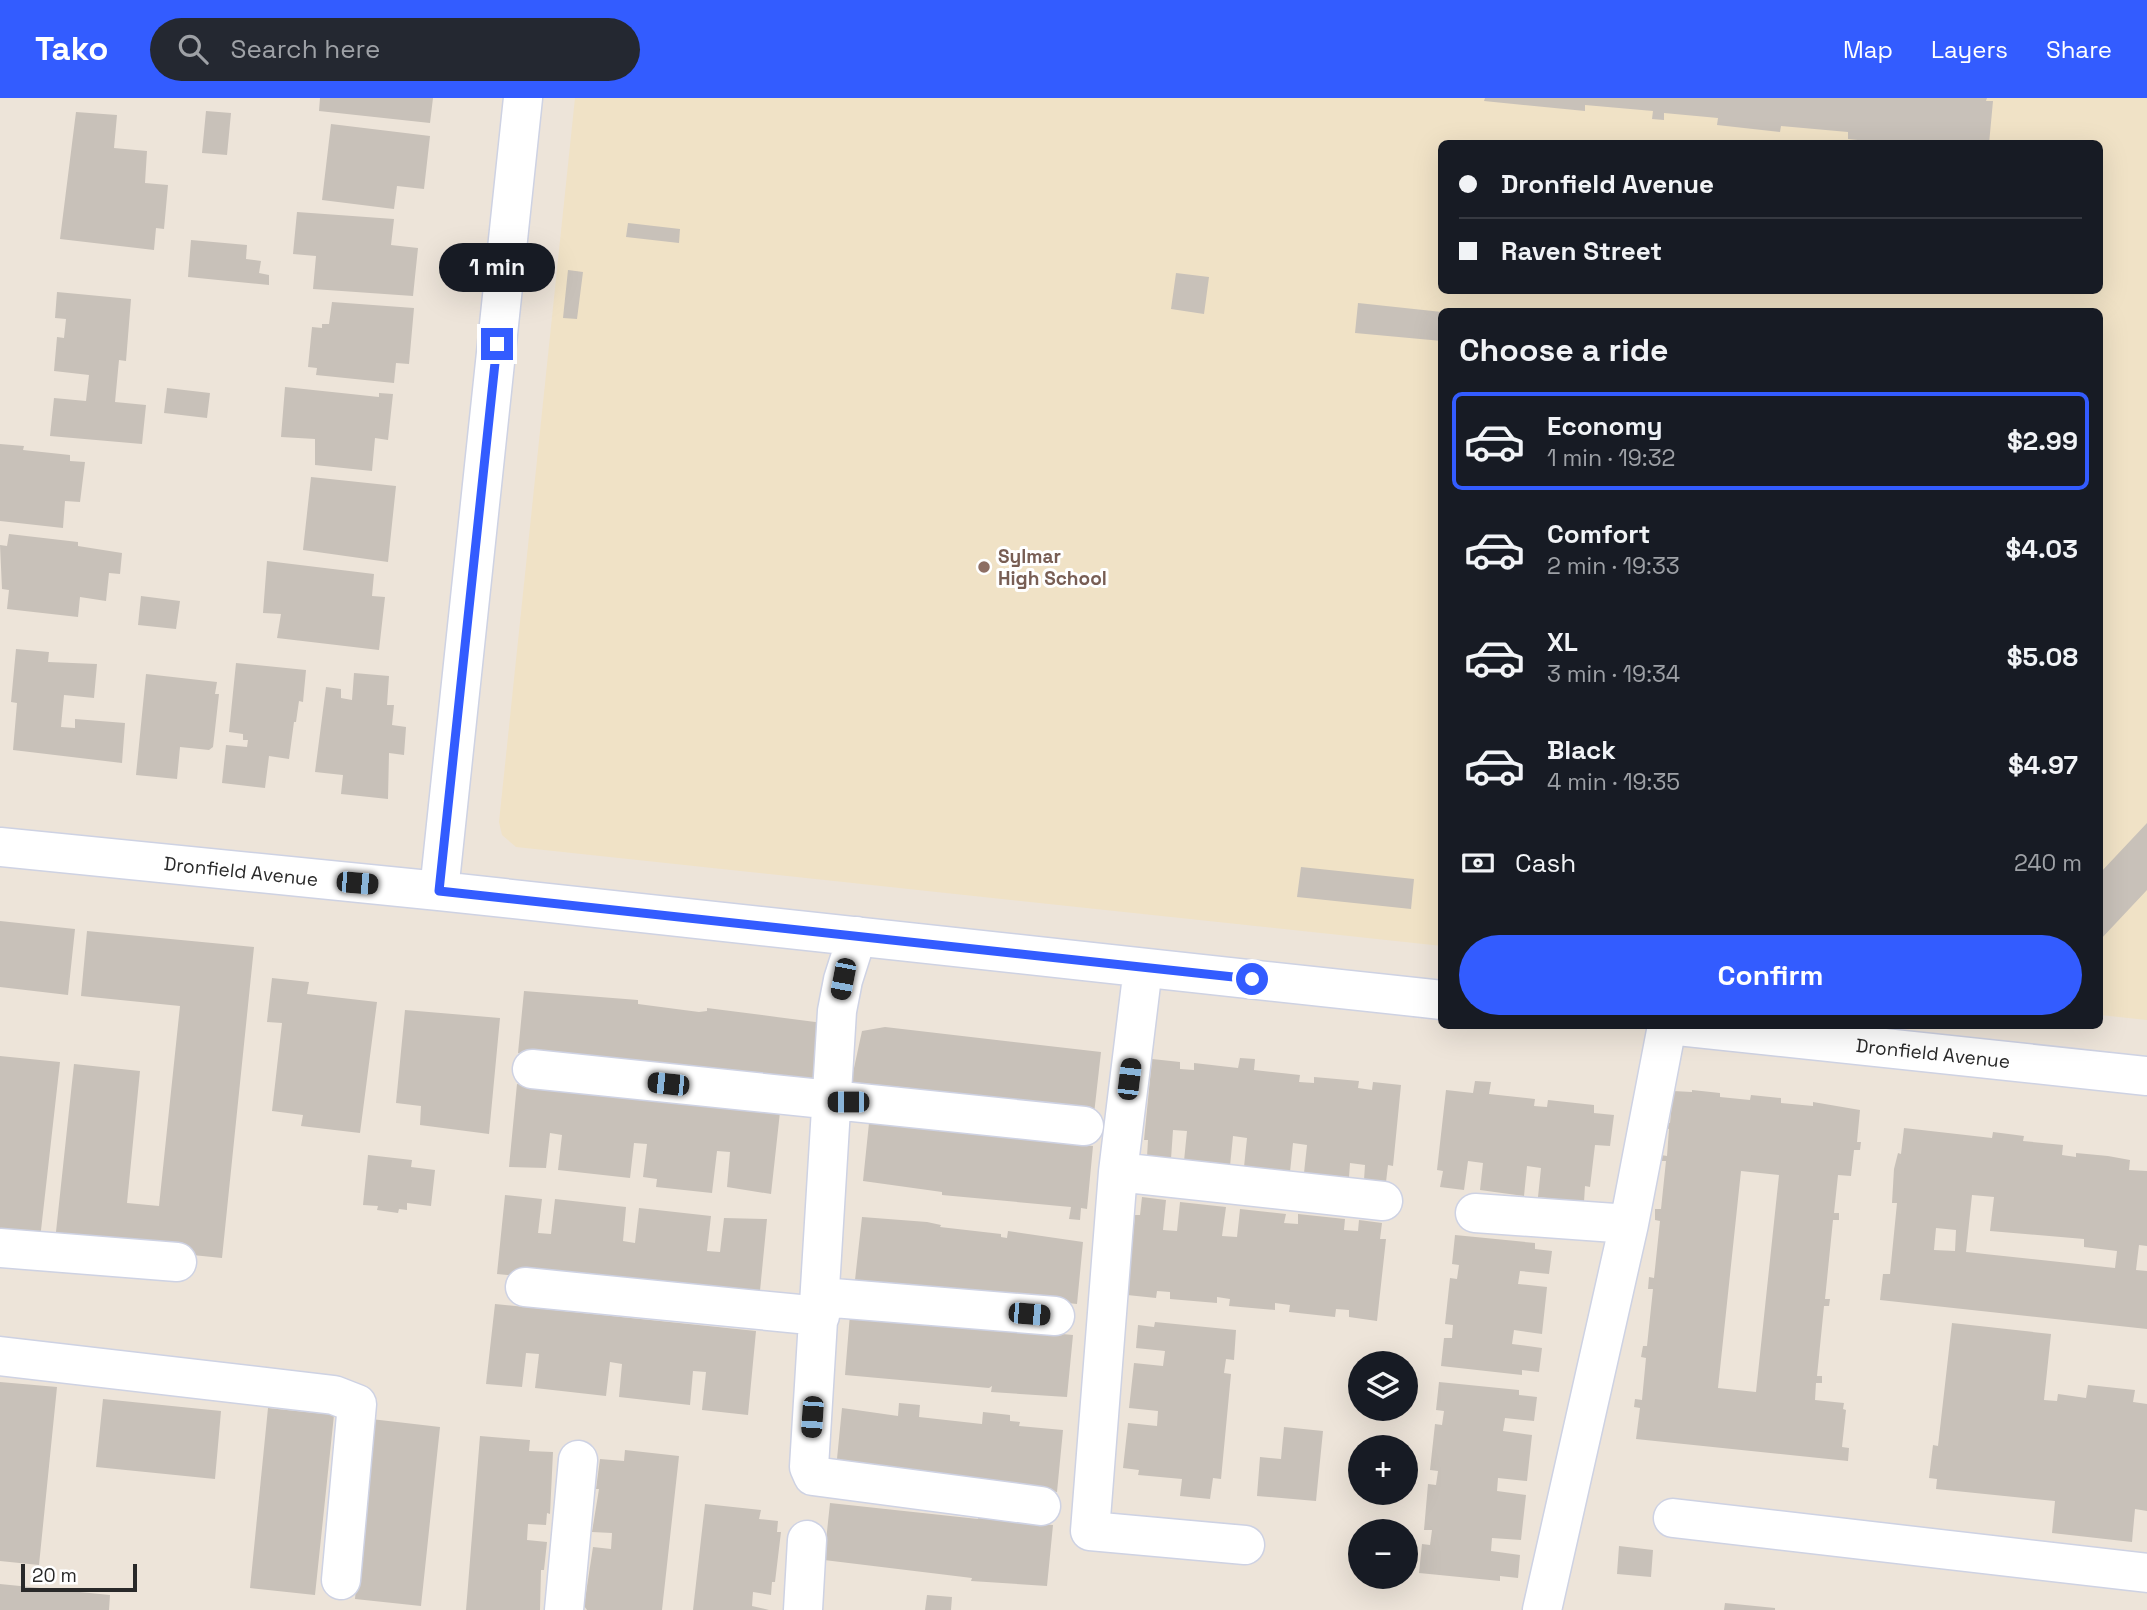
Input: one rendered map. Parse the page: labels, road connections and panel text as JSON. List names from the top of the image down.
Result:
{
  "streets": {
    "street": ["Dronfield Avenue"]
  },
  "places": ["Sylmar High School"],
  "scale_bar": "20 m",
  "page": {
    "header": "Tako",
    "search": "Search here",
    "nav": ["Map", "Layers", "Share"],
    "banner": ["Dronfield Avenue", "Raven Street"],
    "bubble": "1 min",
    "heading": "Choose a ride",
    "list": [
      {
        "name": "Economy",
        "note": "1 min · 19:32",
        "value": "$2.99"
      },
      {
        "name": "Comfort",
        "note": "2 min · 19:33",
        "value": "$4.03"
      },
      {
        "name": "XL",
        "note": "3 min · 19:34",
        "value": "$5.08"
      },
      {
        "name": "Black",
        "note": "4 min · 19:35",
        "value": "$4.97"
      }
    ],
    "pay": ["Cash", "240 m"],
    "buttons": "Confirm",
    "map_buttons": ["+", "−"],
    "scale": "20 m"
  }
}
